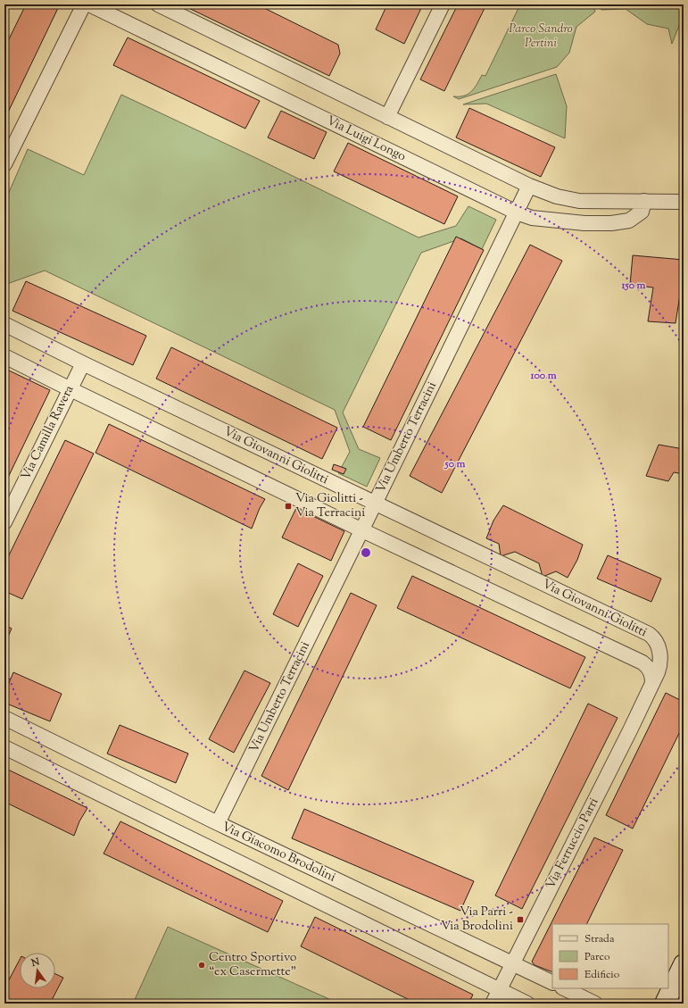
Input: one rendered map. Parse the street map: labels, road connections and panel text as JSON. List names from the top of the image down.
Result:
{
  "streets": {
    "street": [
      "Via Luigi Longo",
      "Via Camilla Ravera",
      "Via Umberto Terracini",
      "Via Giovanni Giolitti",
      "Via Ferruccio Parri",
      "Via Giacomo Brodolini"
    ]
  },
  "crossings": [
    ["Via Luigi Longo", "Via Umberto Terracini"],
    ["Via Camilla Ravera", "Via Giovanni Giolitti"],
    ["Via Umberto Terracini", "Via Giovanni Giolitti"],
    ["Via Umberto Terracini", "Via Giacomo Brodolini"],
    ["Via Giovanni Giolitti", "Via Ferruccio Parri"],
    ["Via Ferruccio Parri", "Via Giacomo Brodolini"]
  ],
  "parks": ["Parco Sandro Pertini"],
  "places": {
    "transit": ["Via Giolitti - Via Terracini", "Via Parri - Via Brodolini"],
    "other": ["Centro Sportivo “ex Casermette”"]
  },
  "legend": ["Strada", "Parco", "Edificio"],
  "north": "top",
  "rings": ["150 m", "100 m", "50 m"]
}
